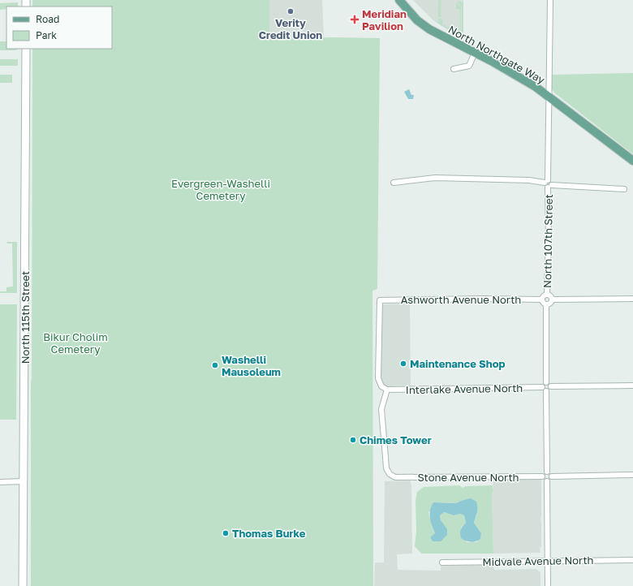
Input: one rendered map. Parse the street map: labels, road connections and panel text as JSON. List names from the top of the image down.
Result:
{
  "streets": {
    "main road": ["North Northgate Way"],
    "street": [
      "North 107th Street",
      "Ashworth Avenue North",
      "North 115th Street",
      "Interlake Avenue North",
      "Stone Avenue North",
      "Midvale Avenue North"
    ]
  },
  "crossings": [
    ["North Northgate Way", "North 107th Street"],
    ["North 107th Street", "Ashworth Avenue North"],
    ["Ashworth Avenue North", "Interlake Avenue North"],
    ["Ashworth Avenue North", "Stone Avenue North"],
    ["Interlake Avenue North", "Stone Avenue North"]
  ],
  "parks": ["Evergreen-Washelli Cemetery", "Bikur Cholim Cemetery"],
  "places": {
    "other": [
      "Verity Credit Union",
      "Maintenance Shop",
      "Washelli Mausoleum",
      "Chimes Tower",
      "Thomas Burke"
    ],
    "health": ["Meridian Pavilion"]
  },
  "legend": ["Road", "Park"]
}
